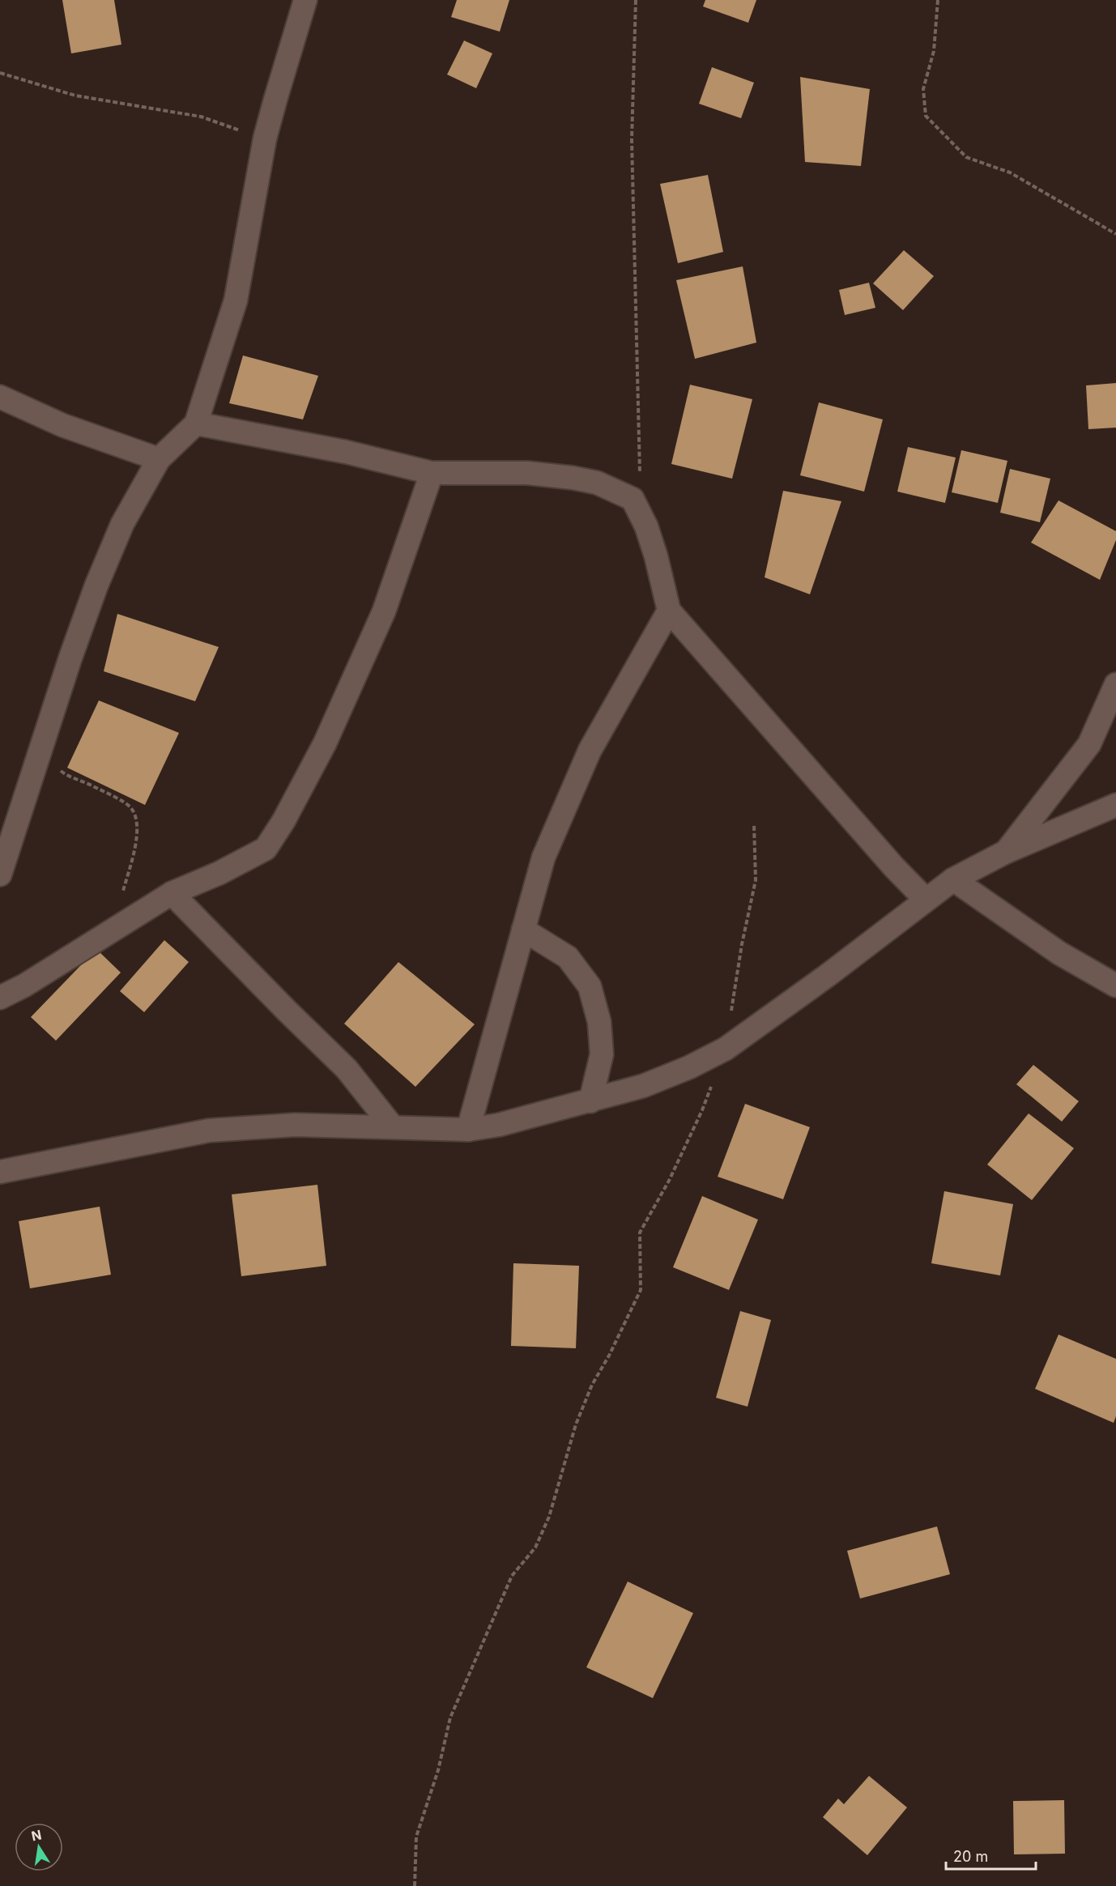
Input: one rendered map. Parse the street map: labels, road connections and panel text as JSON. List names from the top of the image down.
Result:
{
  "scale_bar": "20 m",
  "north": "top"
}
